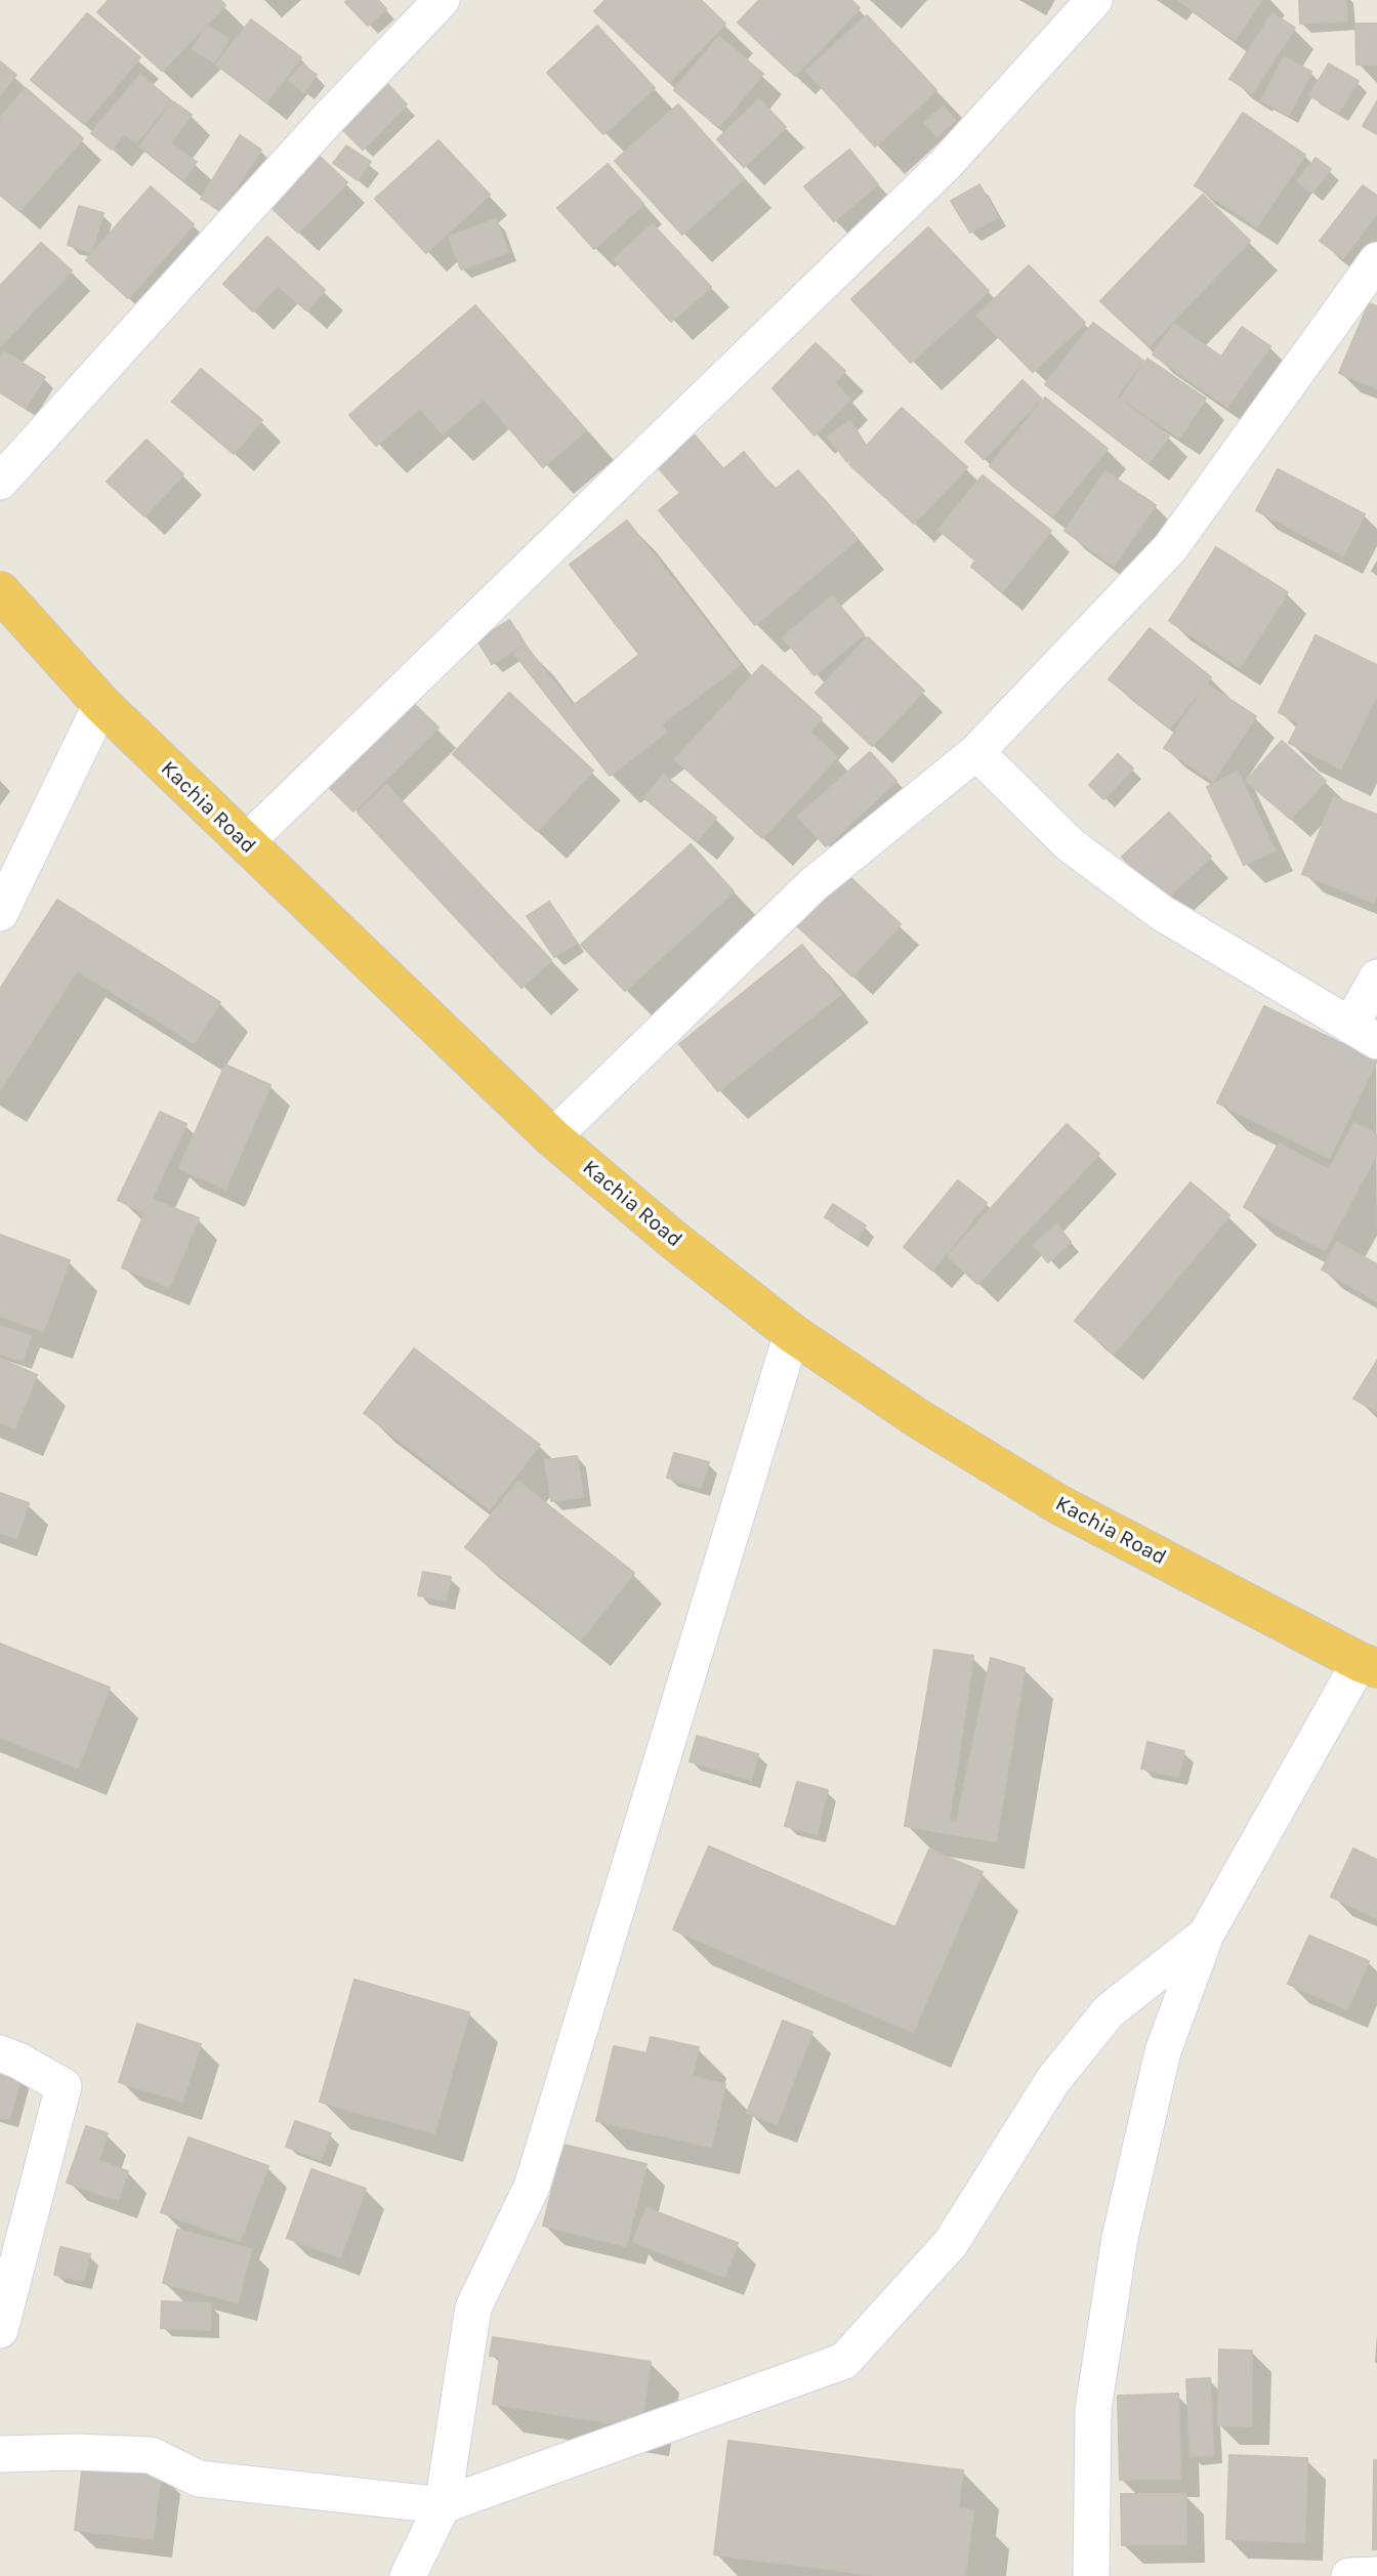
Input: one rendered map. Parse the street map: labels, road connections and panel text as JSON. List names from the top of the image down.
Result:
{
  "streets": {
    "highway": ["Kachia Road"]
  }
}
